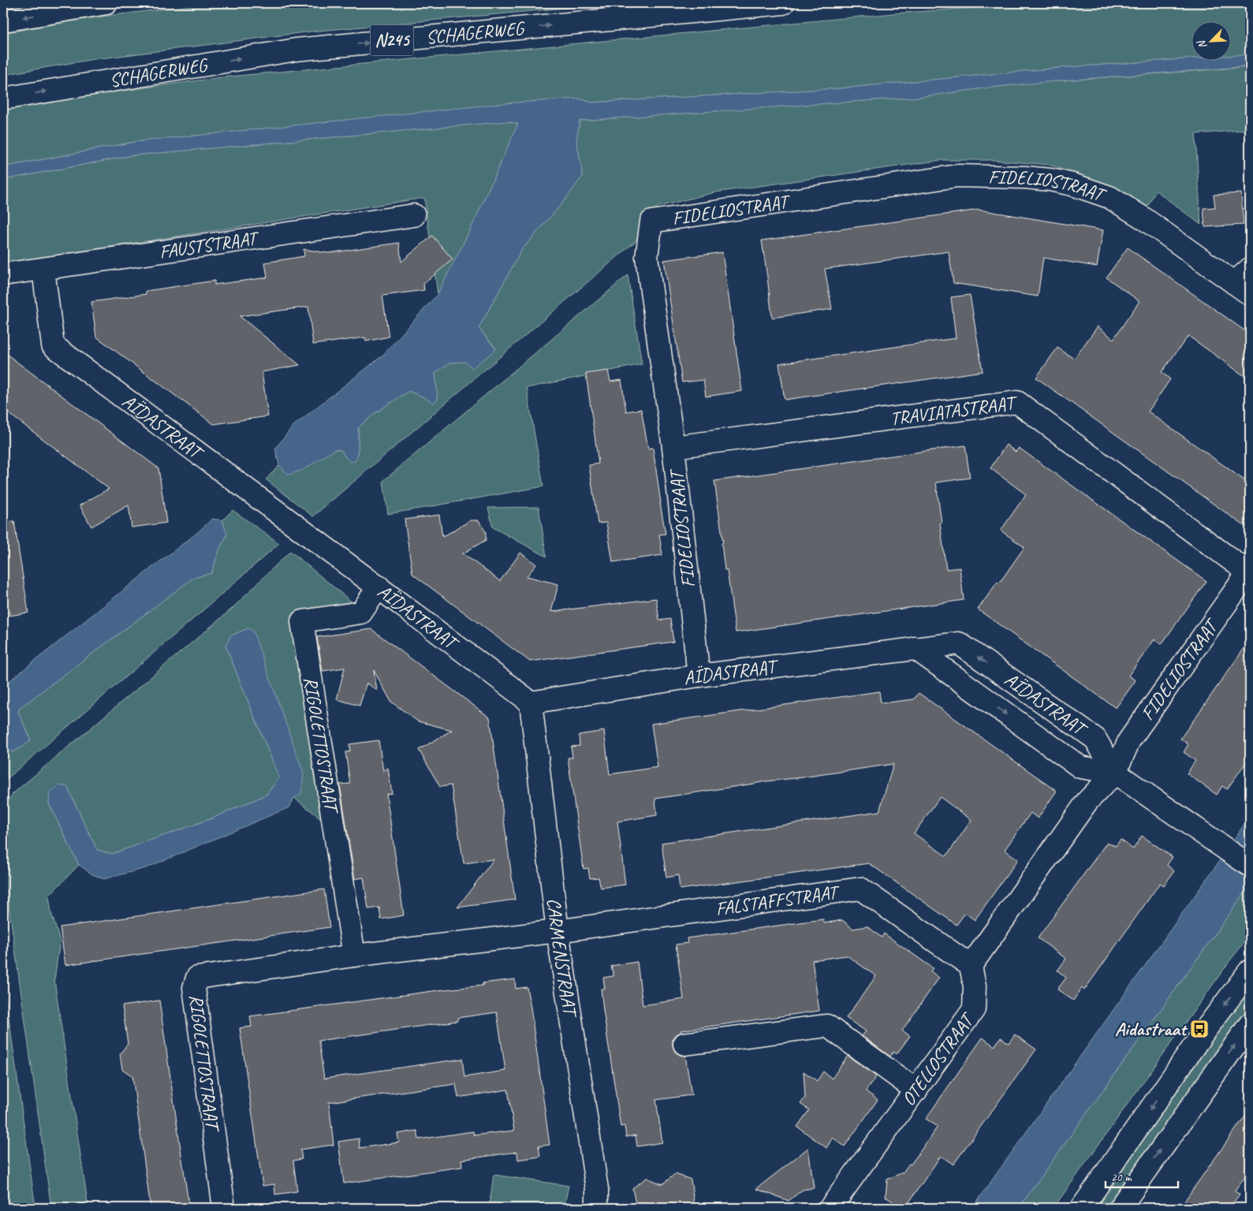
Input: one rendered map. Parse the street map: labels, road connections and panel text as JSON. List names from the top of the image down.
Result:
{
  "streets": {
    "street": [
      "SCHAGERWEG",
      "N245",
      "FIDELIOSTRAAT",
      "FAUSTSTRAAT",
      "TRAVIATASTRAAT",
      "AÏDASTRAAT",
      "RIGOLETTOSTRAAT",
      "FALSTAFFSTRAAT",
      "CARMENSTRAAT",
      "OTELLOSTRAAT"
    ]
  },
  "crossings": [
    ["FIDELIOSTRAAT", "TRAVIATASTRAAT"],
    ["FIDELIOSTRAAT", "AÏDASTRAAT"],
    ["FAUSTSTRAAT", "AÏDASTRAAT"],
    ["AÏDASTRAAT", "RIGOLETTOSTRAAT"],
    ["AÏDASTRAAT", "CARMENSTRAAT"],
    ["RIGOLETTOSTRAAT", "FALSTAFFSTRAAT"],
    ["RIGOLETTOSTRAAT", "CARMENSTRAAT"],
    ["FALSTAFFSTRAAT", "CARMENSTRAAT"],
    ["FALSTAFFSTRAAT", "OTELLOSTRAAT"]
  ],
  "one_way": ["SCHAGERWEG"],
  "places": {
    "bus stop": ["Aidastraat"]
  },
  "scale_bar": "20 m",
  "north": "bottom left"
}
